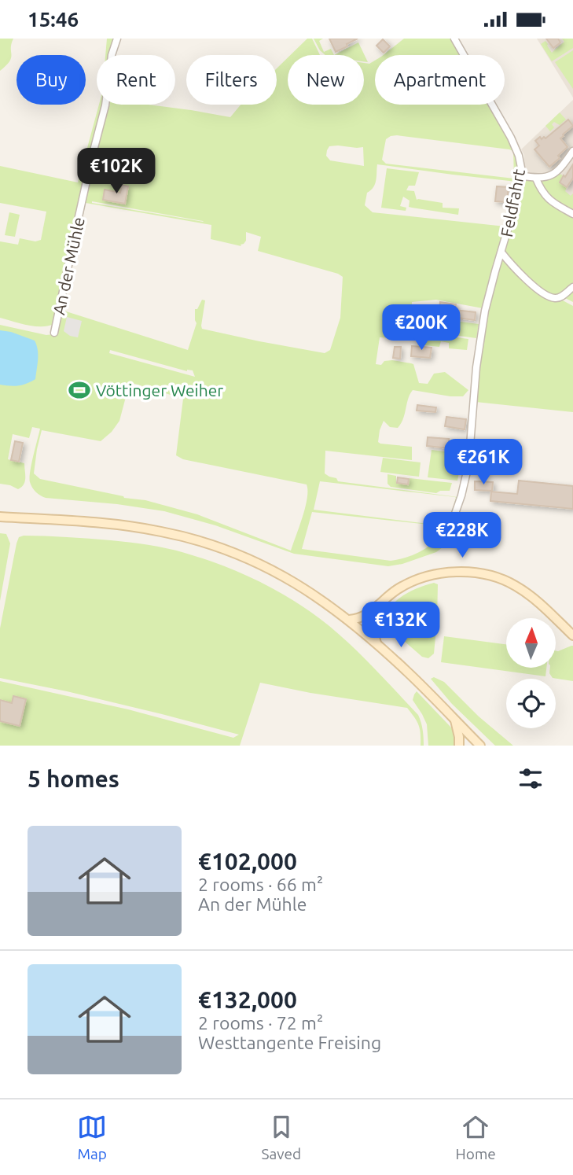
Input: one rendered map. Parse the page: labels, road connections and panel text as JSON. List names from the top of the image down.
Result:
{
  "streets": {
    "street": ["Feldfahrt", "An der Mühle"]
  },
  "places": {
    "sports": ["Vöttinger Weiher"]
  },
  "north": "top",
  "page": {
    "status": "15:46",
    "chip": [
      "Buy",
      "Rent",
      "Filters",
      "New",
      "Apartment"
    ],
    "price": [
      "€102K",
      "€200K",
      "€261K",
      "€228K",
      "€132K"
    ],
    "heading": "5 homes",
    "list": [
      {
        "name": "€102,000",
        "note": "2 rooms · 66 m² · An der Mühle"
      },
      {
        "name": "€132,000",
        "note": "2 rooms · 72 m² · Westtangente Freising"
      }
    ],
    "tabs": ["Map", "Saved", "Home"]
  }
}
